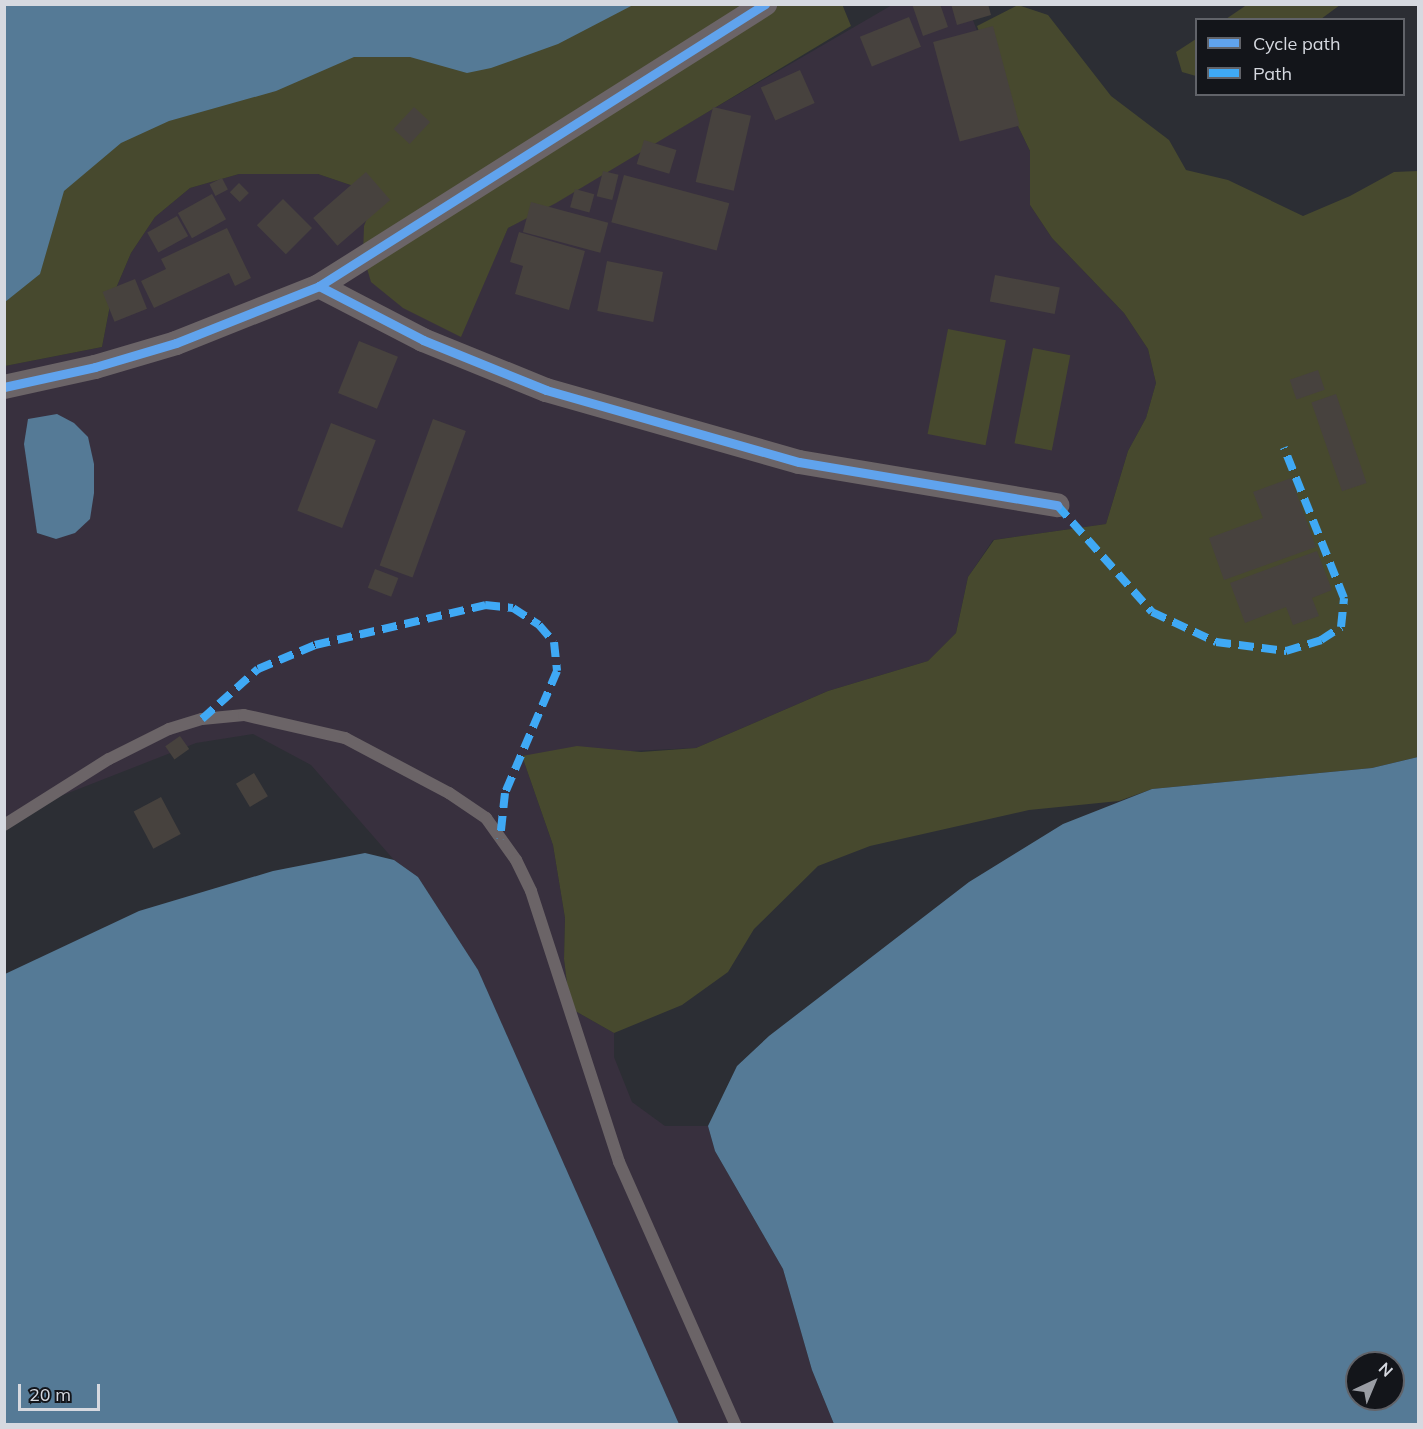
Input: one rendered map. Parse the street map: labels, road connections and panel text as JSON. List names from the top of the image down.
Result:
{
  "legend": ["Cycle path", "Path"],
  "scale_bar": "20 m",
  "north": "top right"
}
